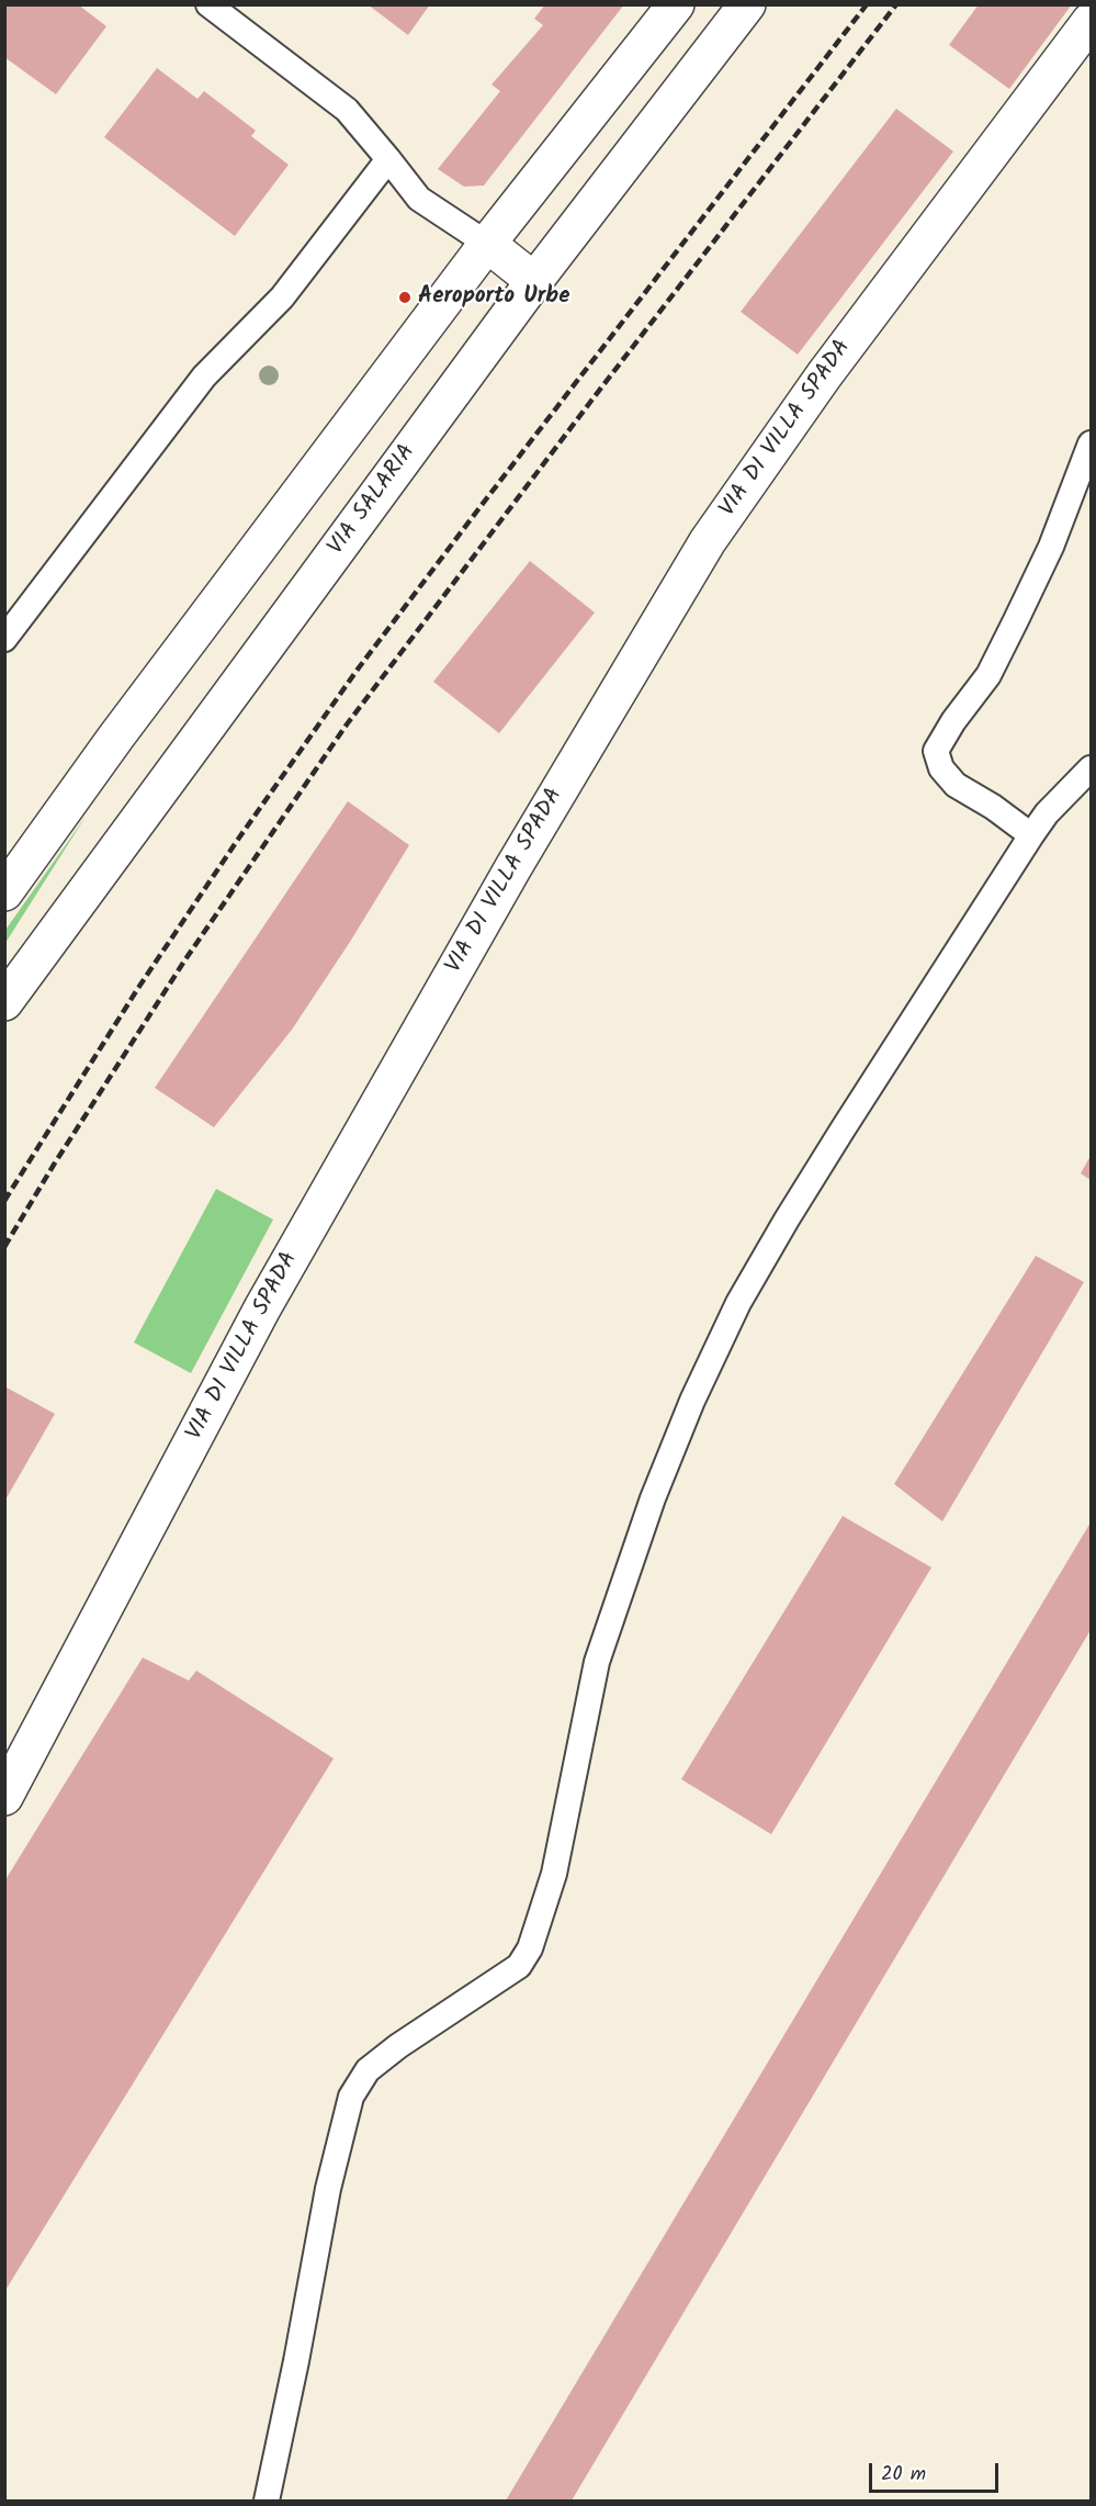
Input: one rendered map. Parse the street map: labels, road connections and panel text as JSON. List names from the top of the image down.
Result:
{
  "streets": {
    "main road": ["VIA DI VILLA SPADA", "VIA SALARIA"]
  },
  "places": ["Aeroporto Urbe"],
  "scale_bar": "20 m"
}
